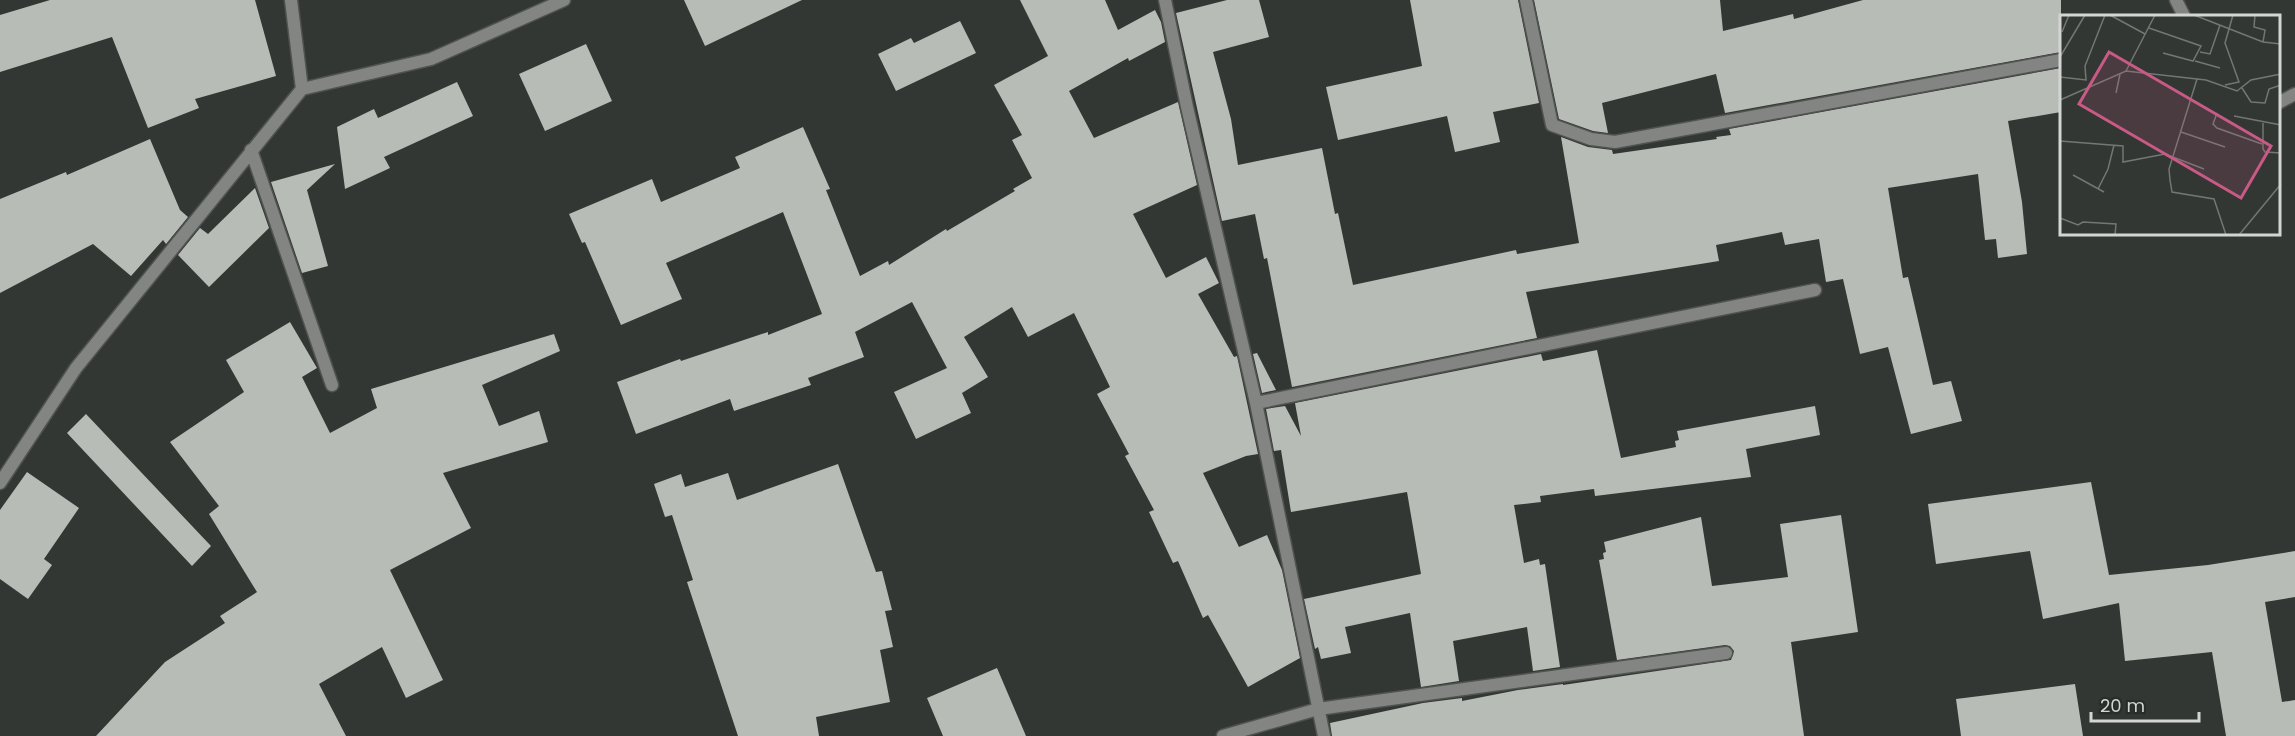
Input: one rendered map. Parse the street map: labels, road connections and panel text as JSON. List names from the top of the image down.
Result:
{
  "scale_bar": "20 m"
}
